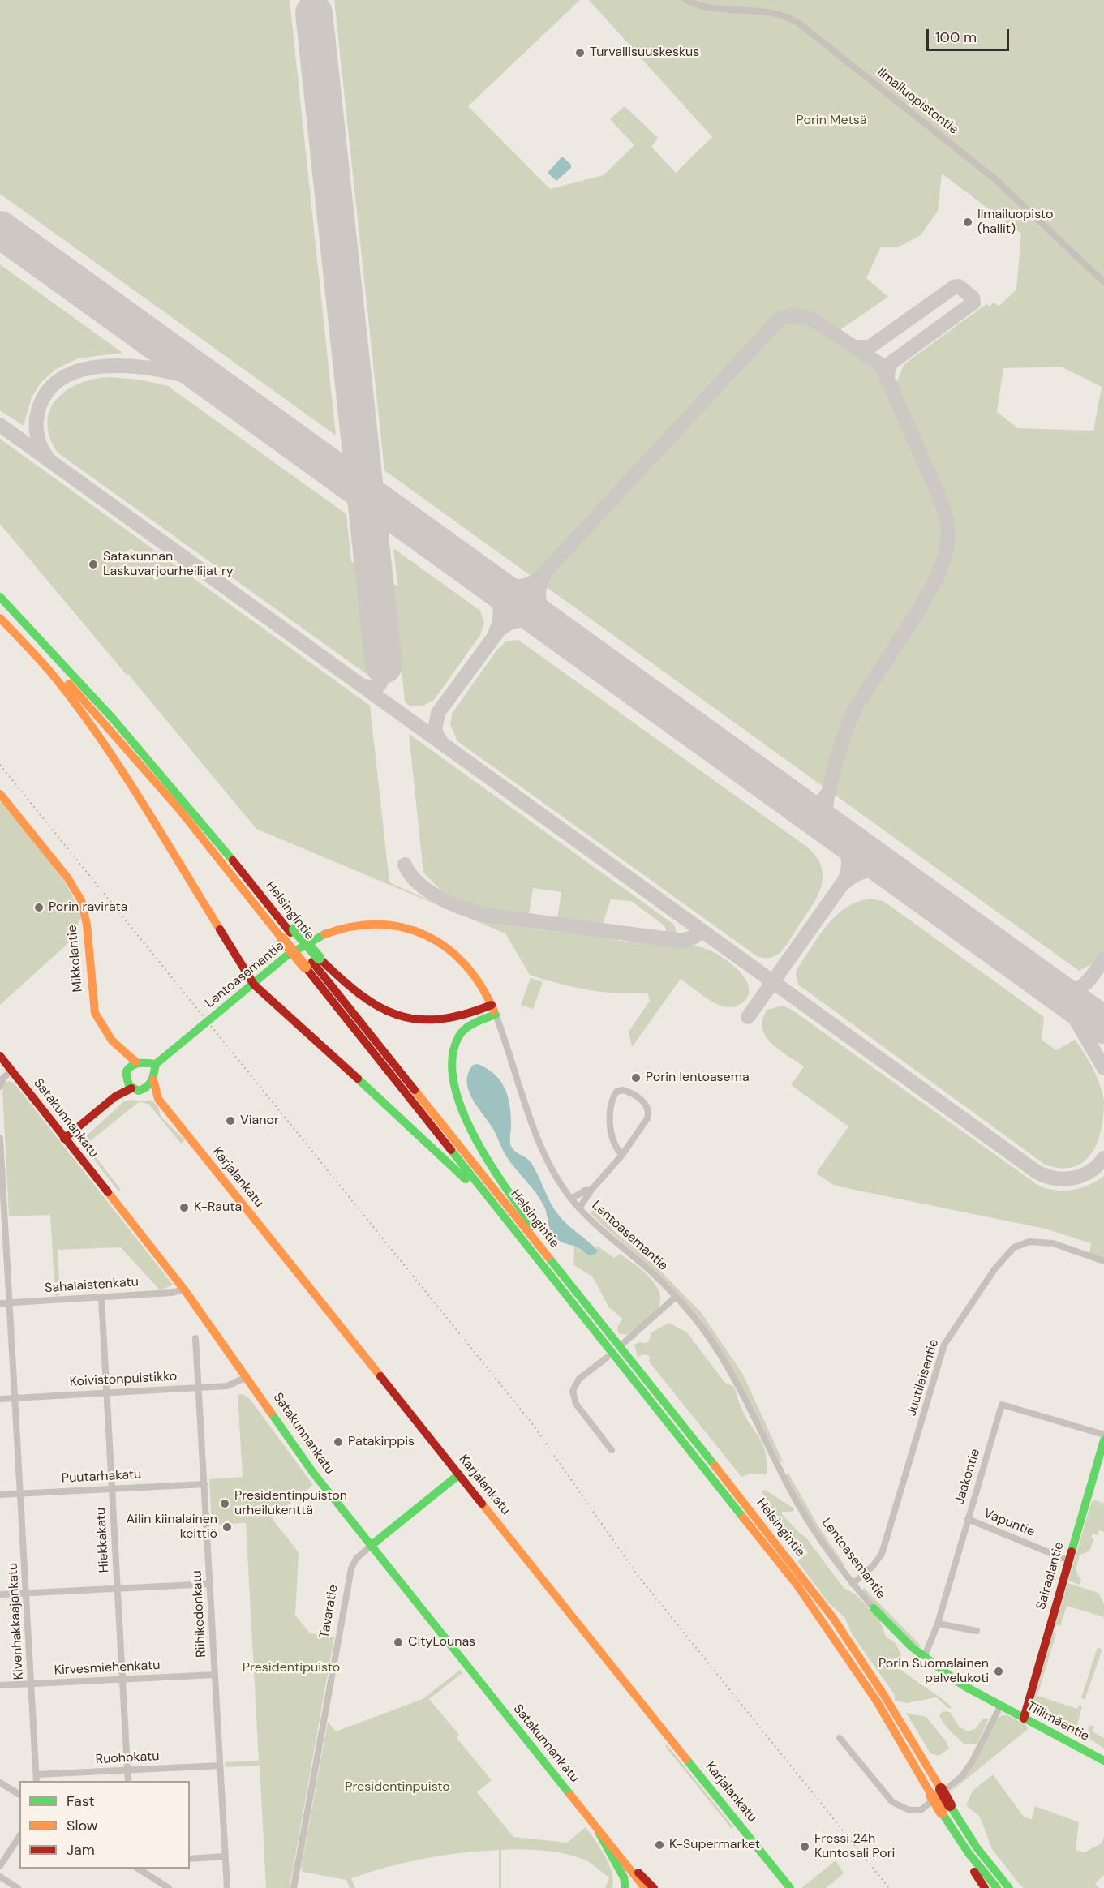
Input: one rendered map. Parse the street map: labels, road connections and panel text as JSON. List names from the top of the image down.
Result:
{
  "streets": {
    "main road": [
      "Helsingintie",
      "Mikkolantie",
      "Lentoasemantie",
      "Satakunnankatu",
      "Karjalankatu",
      "Sairaalantie",
      "Tavaratie",
      "Tiilimäentie"
    ],
    "street": [
      "Ilmailuopistontie",
      "Sahalaistenkatu",
      "Juutilaisentie",
      "Koivistonpuistikko",
      "Puutarhakatu",
      "Jaakontie",
      "Vapuntie",
      "Hiekkakatu",
      "Riihikedonkatu",
      "Kivenhakkaajankatu",
      "Kirvesmiehenkatu",
      "Ruohokatu"
    ]
  },
  "crossings": [
    ["Lentoasemantie", "Karjalankatu"],
    ["Lentoasemantie", "Juutilaisentie"],
    ["Lentoasemantie", "Jaakontie"],
    ["Lentoasemantie", "Tiilimäentie"],
    ["Satakunnankatu", "Sahalaistenkatu"],
    ["Satakunnankatu", "Koivistonpuistikko"],
    ["Satakunnankatu", "Tavaratie"],
    ["Karjalankatu", "Tavaratie"],
    ["Sahalaistenkatu", "Hiekkakatu"],
    ["Sahalaistenkatu", "Kivenhakkaajankatu"],
    ["Koivistonpuistikko", "Hiekkakatu"],
    ["Koivistonpuistikko", "Riihikedonkatu"],
    ["Koivistonpuistikko", "Kivenhakkaajankatu"],
    ["Puutarhakatu", "Hiekkakatu"],
    ["Puutarhakatu", "Riihikedonkatu"],
    ["Puutarhakatu", "Kivenhakkaajankatu"],
    ["Jaakontie", "Vapuntie"],
    ["Vapuntie", "Sairaalantie"],
    ["Hiekkakatu", "Kirvesmiehenkatu"],
    ["Hiekkakatu", "Ruohokatu"],
    ["Sairaalantie", "Tiilimäentie"],
    ["Riihikedonkatu", "Kirvesmiehenkatu"],
    ["Riihikedonkatu", "Ruohokatu"],
    ["Kivenhakkaajankatu", "Kirvesmiehenkatu"],
    ["Kivenhakkaajankatu", "Ruohokatu"]
  ],
  "parks": ["Porin Metsä", "Presidentipuisto", "Presidentinpuisto"],
  "places": [
    "Turvallisuuskeskus",
    "Ilmailuopisto (hallit)",
    "Satakunnan Laskuvarjourheilijat ry",
    "Porin ravirata",
    "Porin lentoasema",
    "Vianor",
    "K-Rauta",
    "Patakirppis",
    "Presidentinpuiston urheilukenttä",
    "Ailin kiinalainen keittiö",
    "CityLounas",
    "Porin Suomalainen palvelukoti",
    "K-Supermarket",
    "Fressi 24h Kuntosali Pori"
  ],
  "legend": ["Fast", "Slow", "Jam"],
  "scale_bar": "100 m"
}
